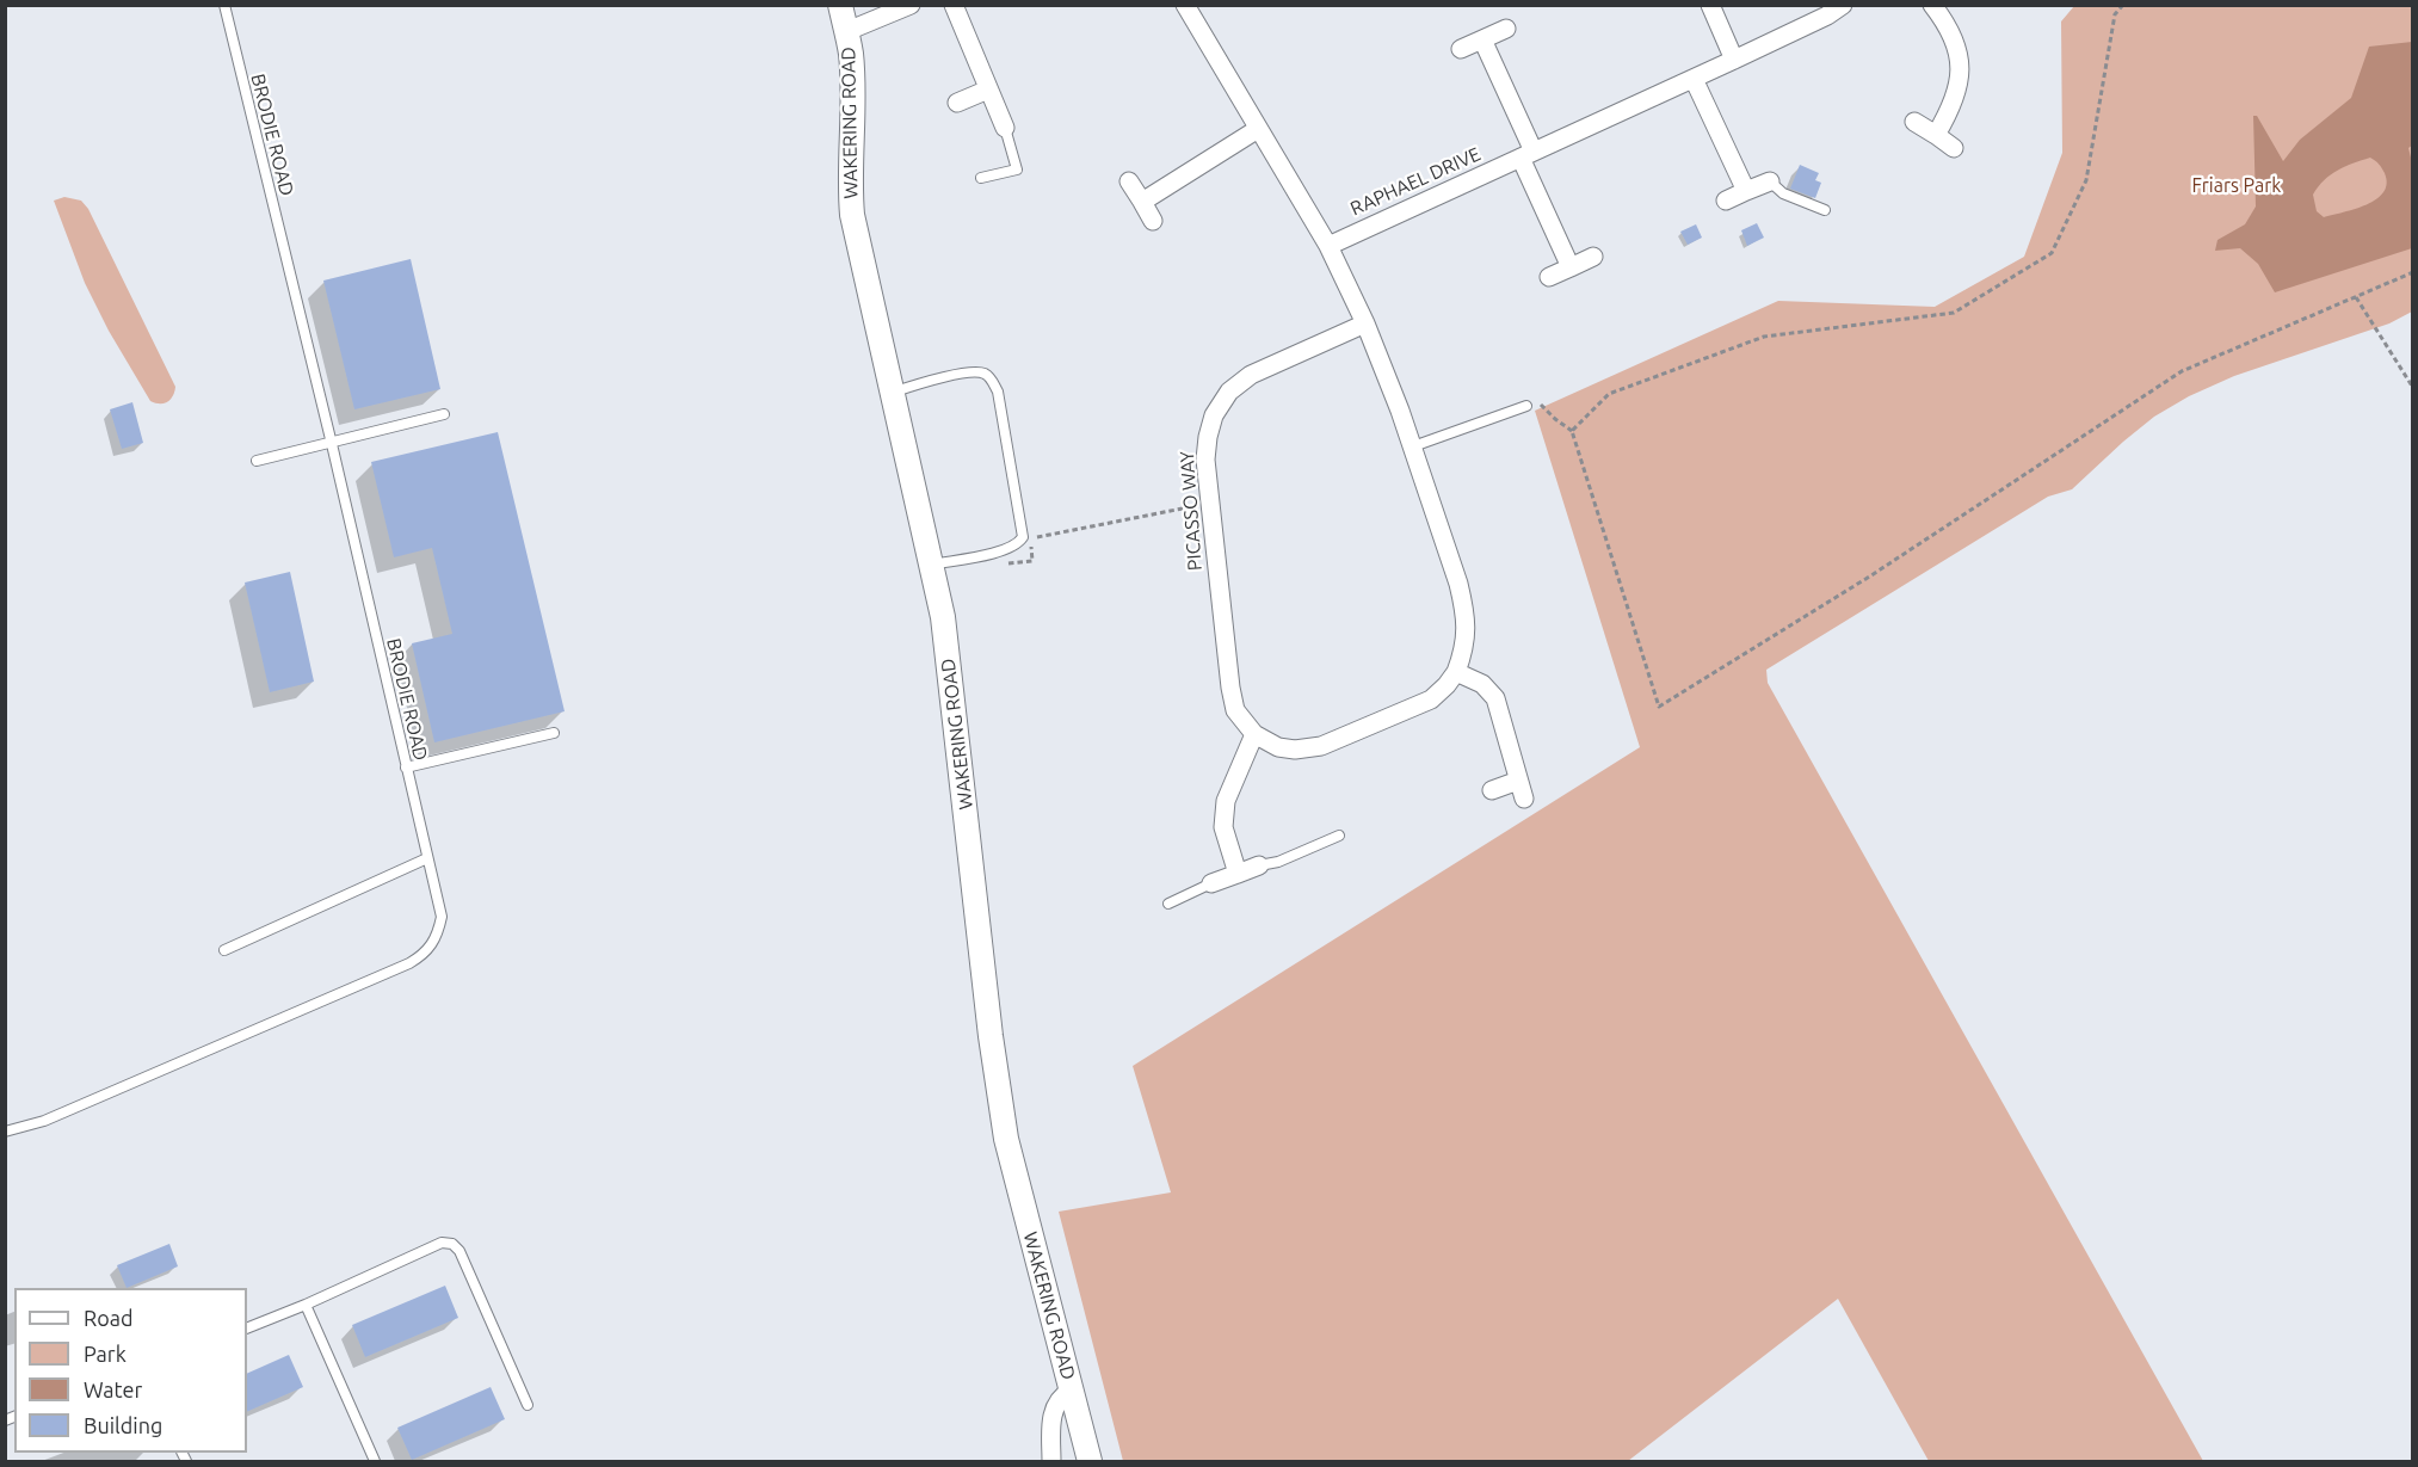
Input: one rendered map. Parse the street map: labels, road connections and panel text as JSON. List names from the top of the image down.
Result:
{
  "streets": {
    "street": ["WAKERING ROAD", "RAPHAEL DRIVE", "PICASSO WAY"],
    "lane": ["BRODIE ROAD"]
  },
  "parks": ["Friars Park"],
  "legend": [
    "Road",
    "Park",
    "Water",
    "Building"
  ]
}
